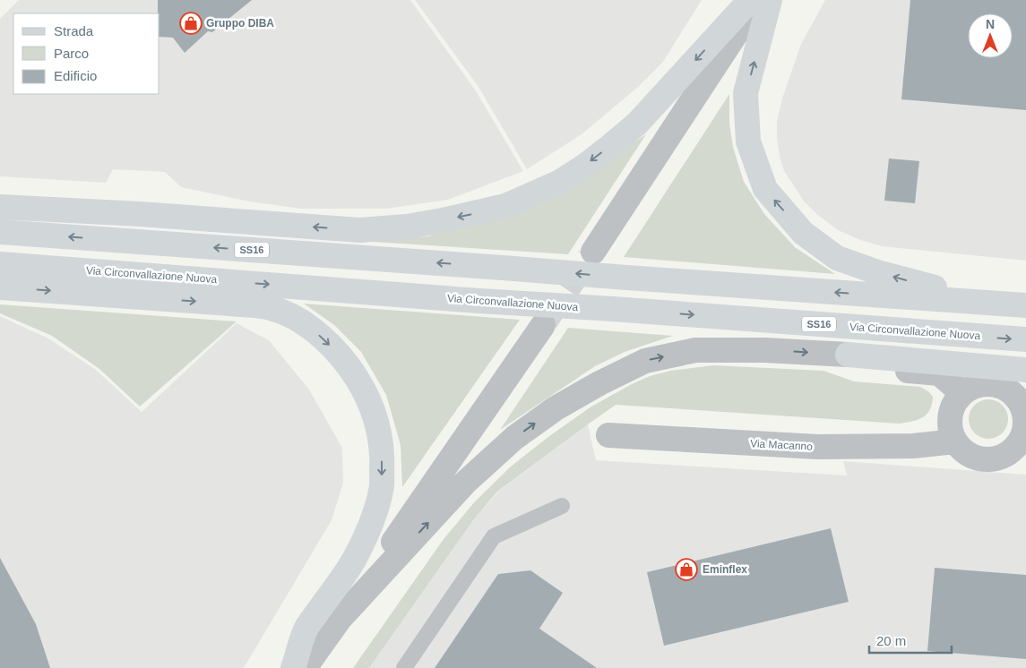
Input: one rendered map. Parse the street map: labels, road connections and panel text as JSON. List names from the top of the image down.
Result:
{
  "streets": {
    "main road": ["SS16", "Via Circonvallazione Nuova"],
    "street": ["Via Macanno"]
  },
  "places": {
    "shop": ["Gruppo DIBA", "Eminflex"]
  },
  "legend": ["Strada", "Parco", "Edificio"],
  "scale_bar": "20 m",
  "north": "top"
}
